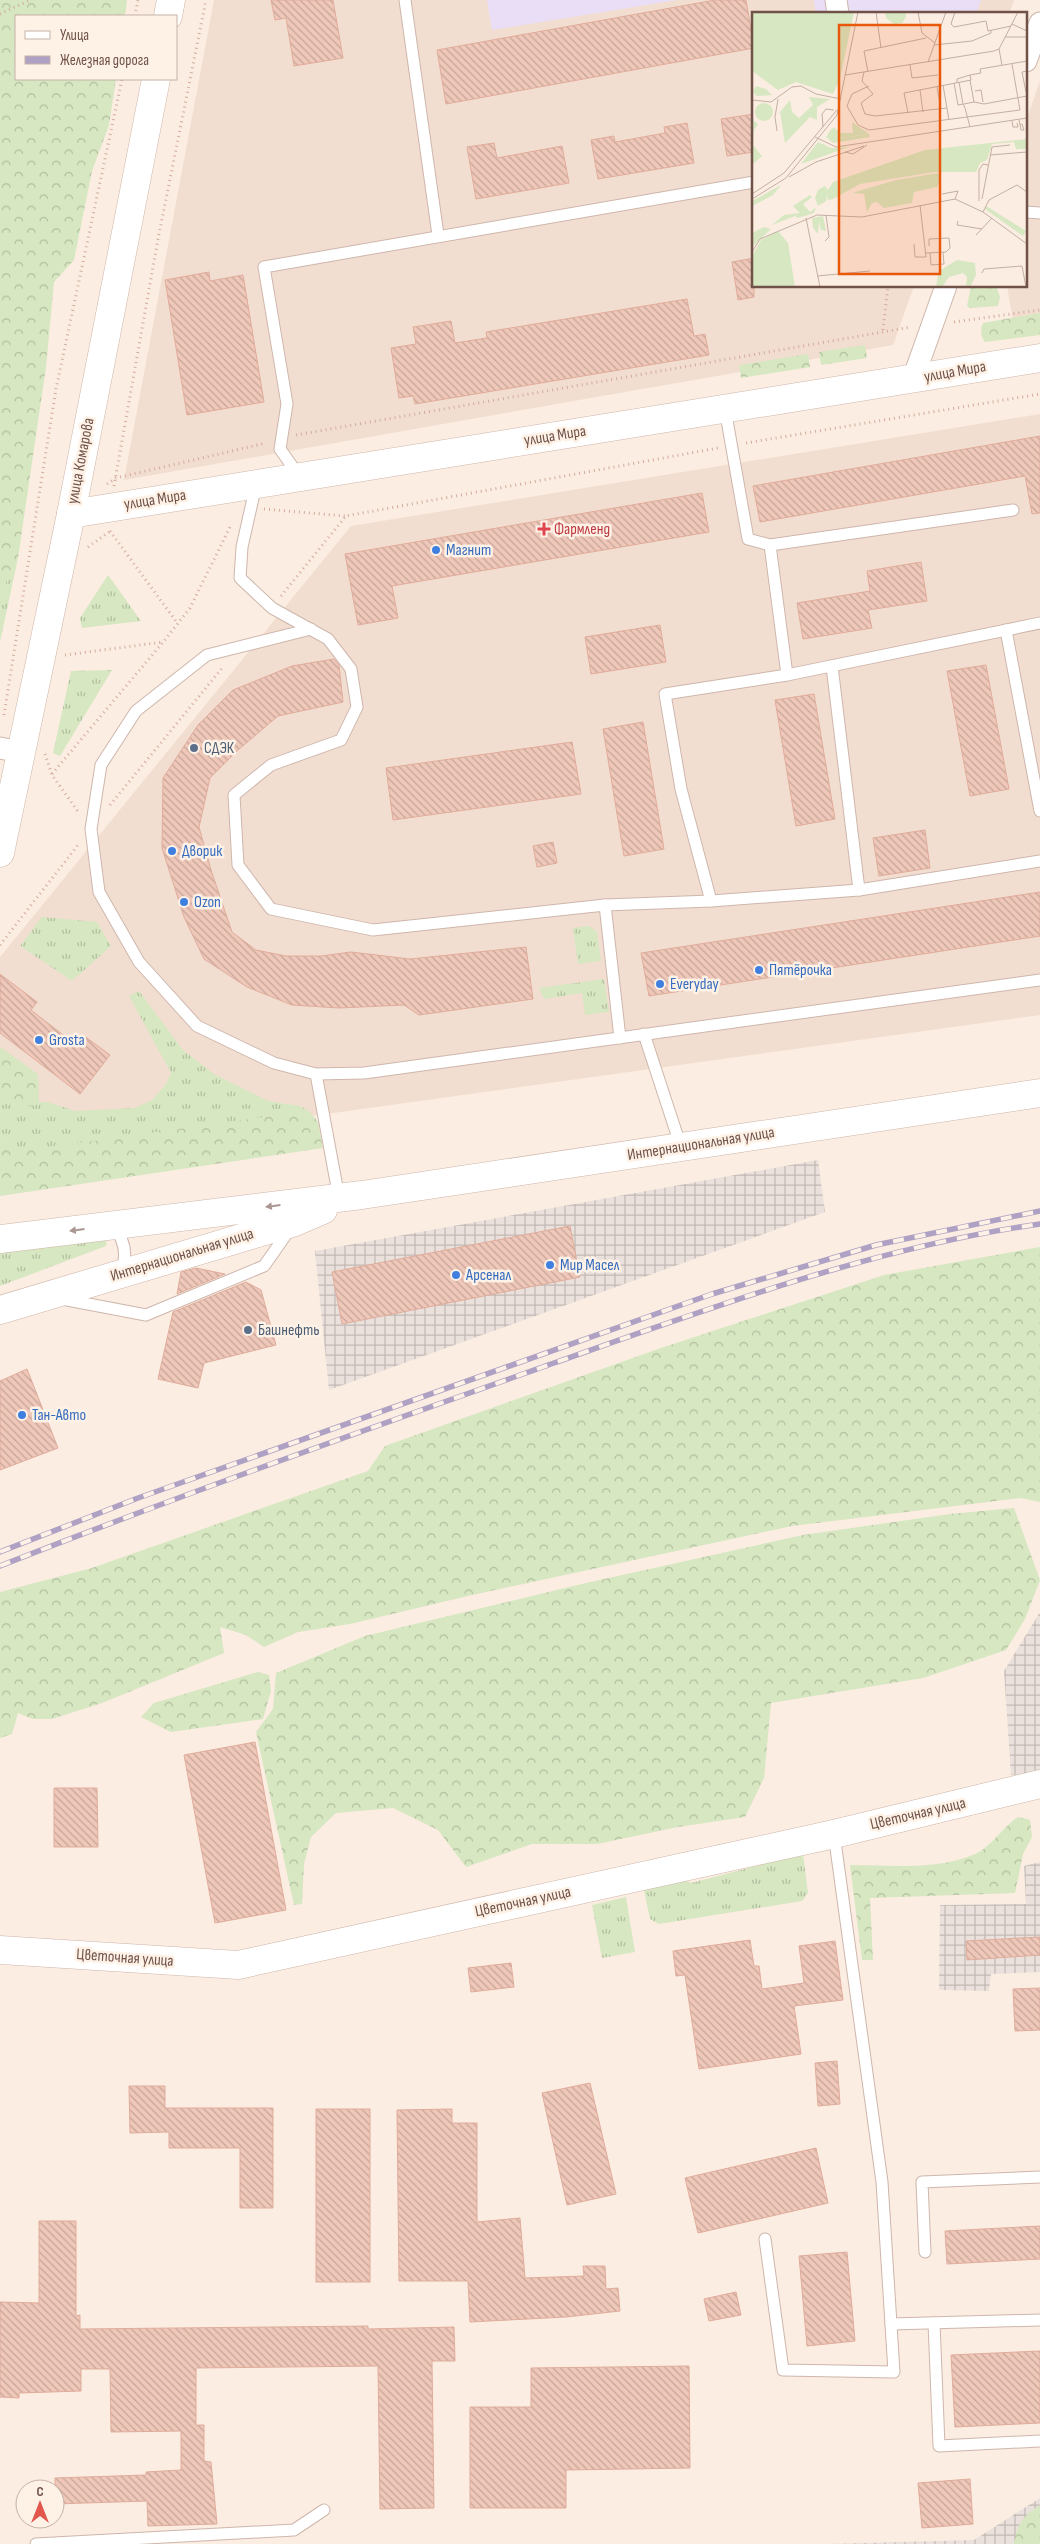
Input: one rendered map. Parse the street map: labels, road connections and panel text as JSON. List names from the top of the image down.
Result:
{
  "streets": {
    "main road": [
      "улица Мира",
      "улица Комарова",
      "Интернациональная улица",
      "Цветочная улица"
    ]
  },
  "crossings": [
    ["улица Мира", "улица Комарова"]
  ],
  "places": {
    "health": ["Фармленд"],
    "other": [
      "Магнит",
      "СДЭК",
      "Дворик",
      "Ozon",
      "Пятёрочка",
      "Everyday",
      "Grosta",
      "Мир Масел",
      "Арсенал",
      "Башнефть",
      "Тан-Авто"
    ]
  },
  "legend": ["Улица", "Железная дорога"],
  "north": "top"
}
